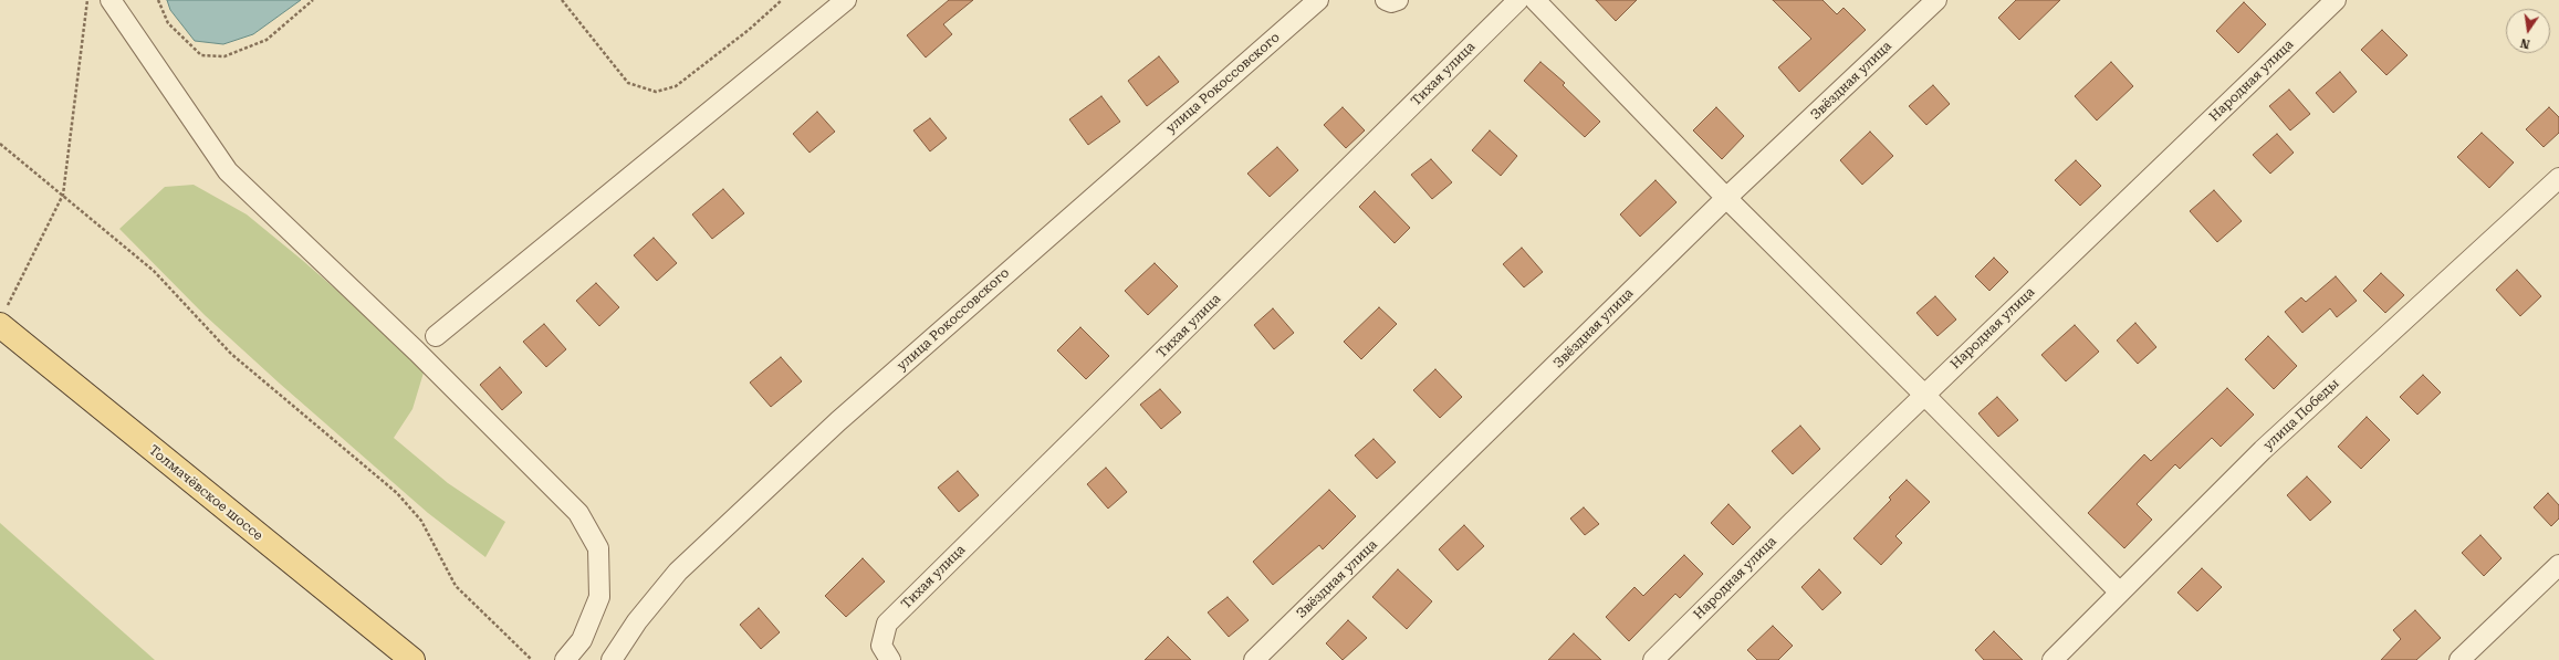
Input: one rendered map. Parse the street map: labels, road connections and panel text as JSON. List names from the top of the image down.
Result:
{
  "streets": {
    "main road": ["Толмачёвское шоссе"],
    "street": [
      "Тихая улица",
      "Звёздная улица",
      "Народная улица",
      "улица Рокоссовского",
      "улица Победы"
    ]
  },
  "north": "bottom"
}
